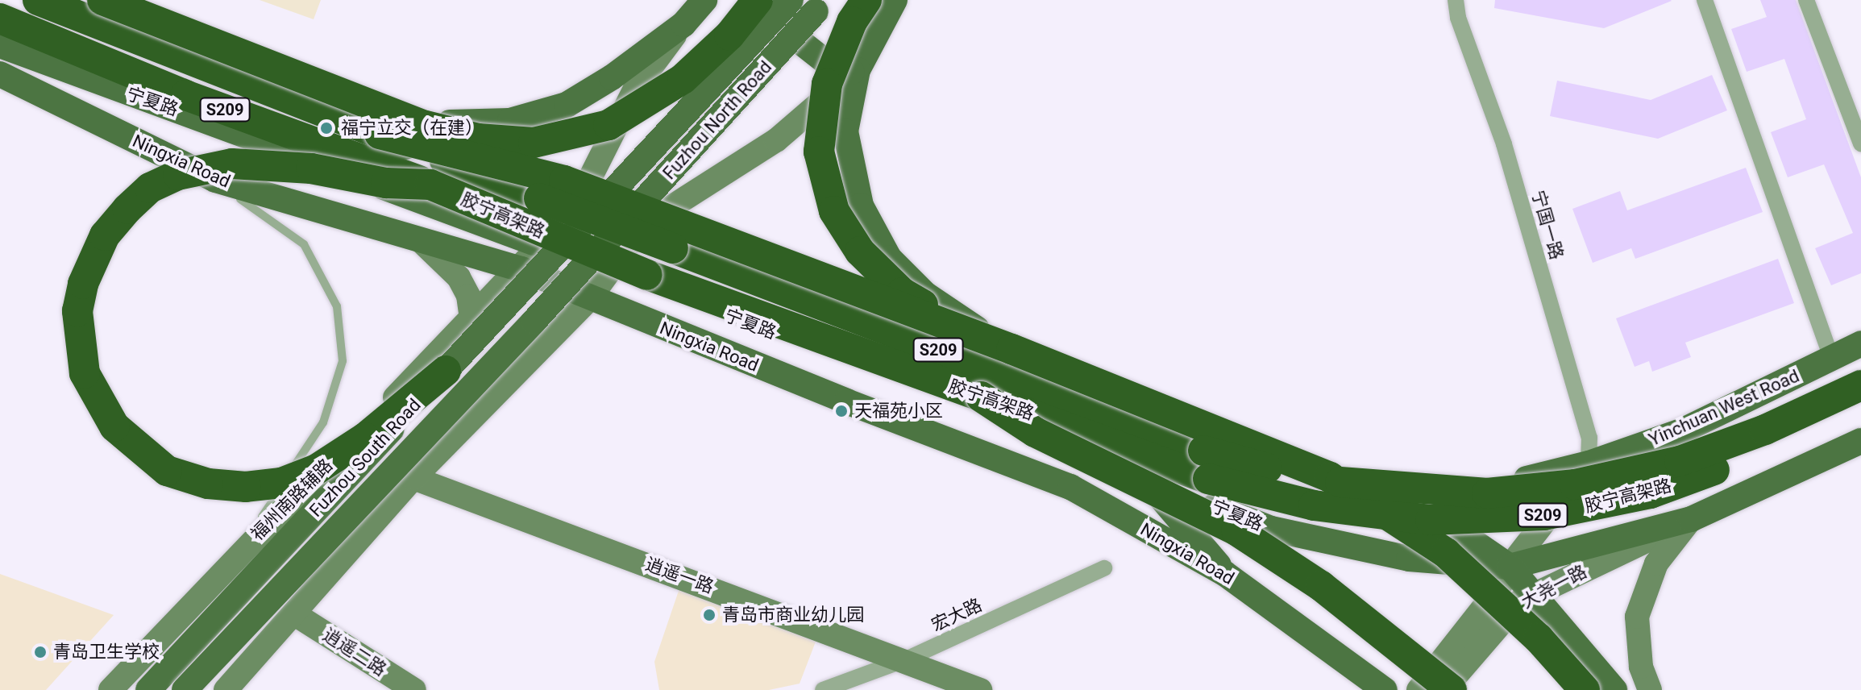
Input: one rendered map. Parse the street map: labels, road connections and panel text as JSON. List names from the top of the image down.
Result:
{
  "streets": {
    "highway": ["S209", "胶宁高架路"],
    "main road": [
      "宁夏路",
      "Fuzhou North Road",
      "Ningxia Road",
      "Yinchuan West Road",
      "Fuzhou South Road",
      "福州南路辅路",
      "逍遥一路",
      "大尧一路",
      "逍遥二路"
    ],
    "street": ["宁国一路", "宏大路"]
  },
  "crossings": [
    ["宁夏路", "福州南路辅路"],
    ["宁夏路", "大尧一路"],
    ["Fuzhou North Road", "Fuzhou South Road"],
    ["Ningxia Road", "福州南路辅路"],
    ["宁国一路", "Yinchuan West Road"],
    ["宁国一路", "大尧一路"],
    ["Yinchuan West Road", "大尧一路"],
    ["逍遥一路", "宏大路"]
  ],
  "places": [
    "福宁立交（在建）",
    "天福苑小区",
    "青岛市商业幼儿园",
    "青岛卫生学校"
  ]
}
